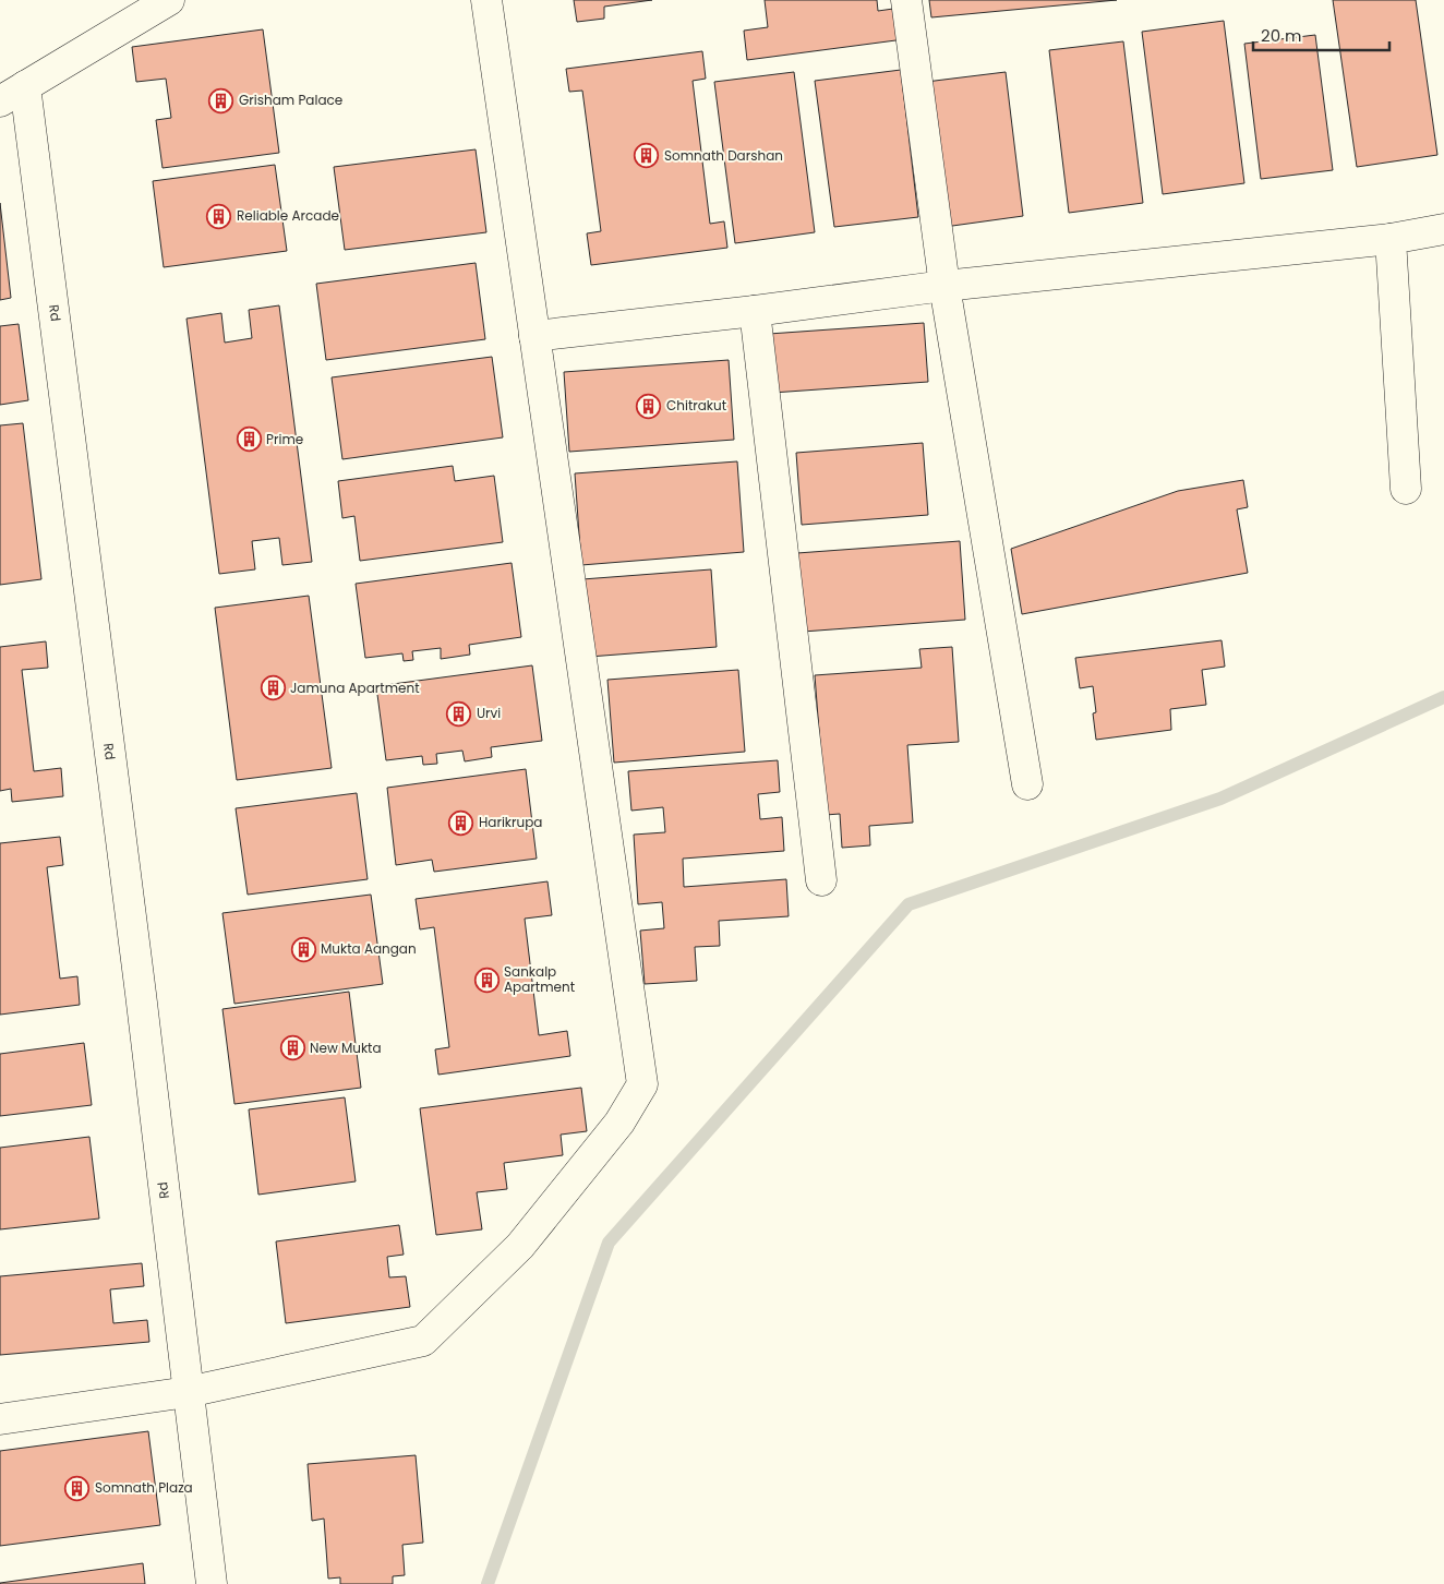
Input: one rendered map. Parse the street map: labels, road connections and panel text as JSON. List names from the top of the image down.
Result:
{
  "streets": {
    "street": ["Rd"]
  },
  "places": {
    "building": [
      "Grisham Palace",
      "Somnath Darshan",
      "Reliable Arcade",
      "Chitrakut",
      "Prime",
      "Jamuna Apartment",
      "Urvi",
      "Harikrupa",
      "Mukta Aangan",
      "Sankalp Apartment",
      "New Mukta",
      "Somnath Plaza"
    ]
  },
  "scale_bar": "20 m"
}
